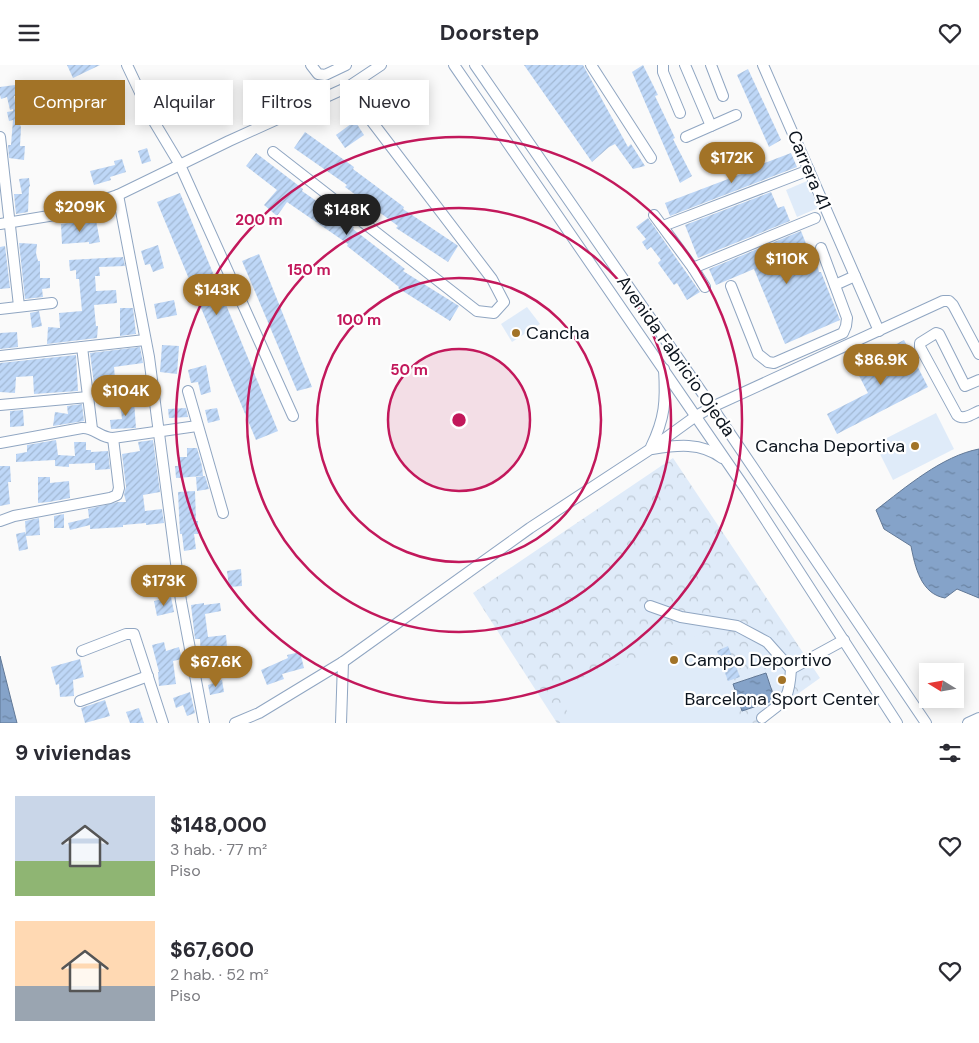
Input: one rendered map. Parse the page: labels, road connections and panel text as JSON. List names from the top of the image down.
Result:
{
  "streets": {
    "street": ["Carrera 41", "Avenida Fabricio Ojeda"]
  },
  "places": [
    "Cancha",
    "Cancha Deportiva",
    "Campo Deportivo",
    "Barcelona Sport Center"
  ],
  "north": "left",
  "page": {
    "header": "Doorstep",
    "chip": [
      "Comprar",
      "Alquilar",
      "Filtros",
      "Nuevo"
    ],
    "price": [
      "$172K",
      "$209K",
      "$148K",
      "$110K",
      "$143K",
      "$86.9K",
      "$104K",
      "$173K",
      "$67.6K"
    ],
    "heading": "9 viviendas",
    "list": [
      {
        "name": "$148,000",
        "note": "3 hab. · 77 m² · Piso"
      },
      {
        "name": "$67,600",
        "note": "2 hab. · 52 m² · Piso"
      }
    ]
  },
  "rings": [
    "200 m",
    "150 m",
    "100 m",
    "50 m"
  ]
}
